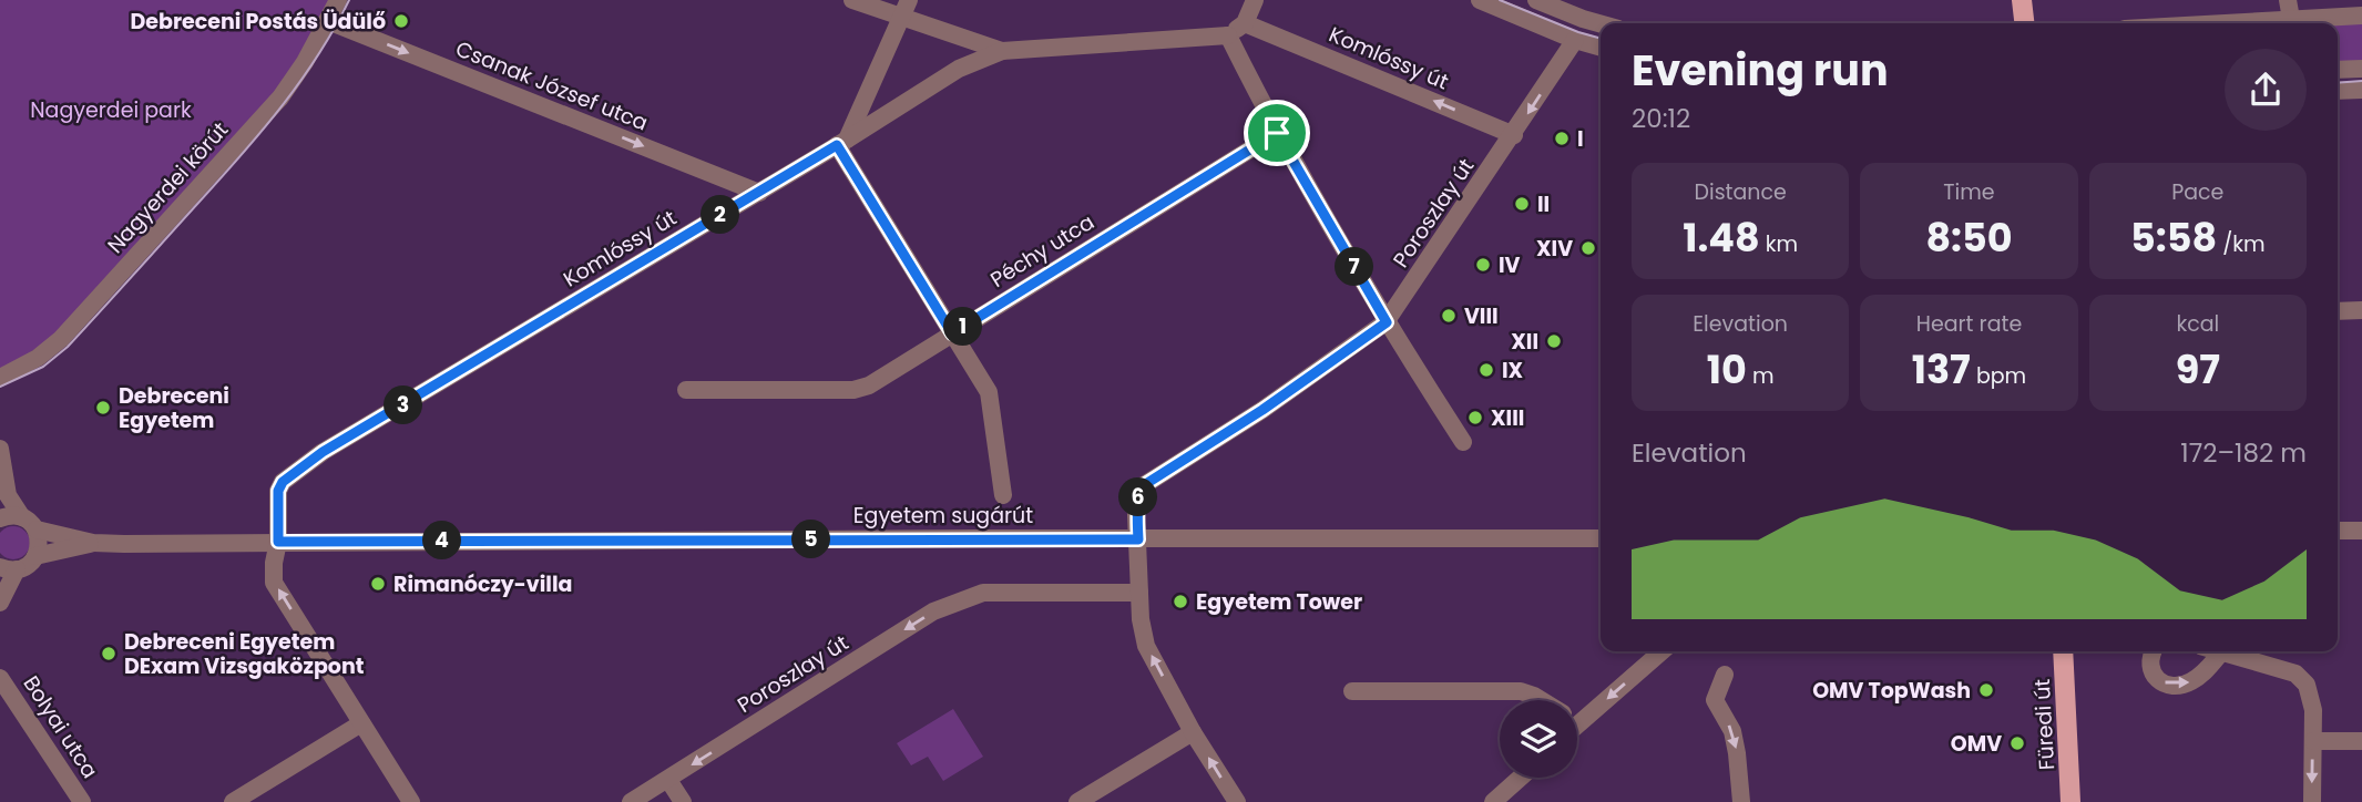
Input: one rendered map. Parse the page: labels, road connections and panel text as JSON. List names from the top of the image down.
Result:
{
  "streets": {
    "main road": ["Füredi út"],
    "street": [
      "Komlóssy út",
      "Csanak József utca",
      "Nagyerdei körút",
      "Poroszlay út",
      "Péchy utca",
      "Egyetem sugárút",
      "Bolyai utca"
    ]
  },
  "crossings": [
    ["Komlóssy út", "Csanak József utca"],
    ["Komlóssy út", "Poroszlay út"],
    ["Komlóssy út", "Egyetem sugárút"],
    ["Csanak József utca", "Nagyerdei körút"],
    ["Poroszlay út", "Egyetem sugárút"]
  ],
  "one_way": ["Csanak József utca", "Poroszlay út"],
  "parks": ["Nagyerdei park"],
  "places": [
    "Debreceni Postás Üdülő",
    "I",
    "II",
    "XIV",
    "IV",
    "VIII",
    "XII",
    "IX",
    "Debreceni Egyetem",
    "XIII",
    "Rimanóczy-villa",
    "Egyetem Tower",
    "Debreceni Egyetem DExam Vizsgaközpont",
    "OMV TopWash",
    "OMV"
  ],
  "page": {
    "heading": ["Evening run", "20:12"],
    "stats": [
      ["Distance", "1.48 km"],
      ["Time", "8:50"],
      ["Pace", "5:58 /km"],
      ["Elevation", "10 m"],
      ["Heart rate", "137 bpm"],
      ["kcal", "97"]
    ],
    "pins": [
      "2",
      "7",
      "1",
      "3",
      "6",
      "5",
      "4"
    ],
    "chart": ["Elevation", "172–182 m"]
  }
}
